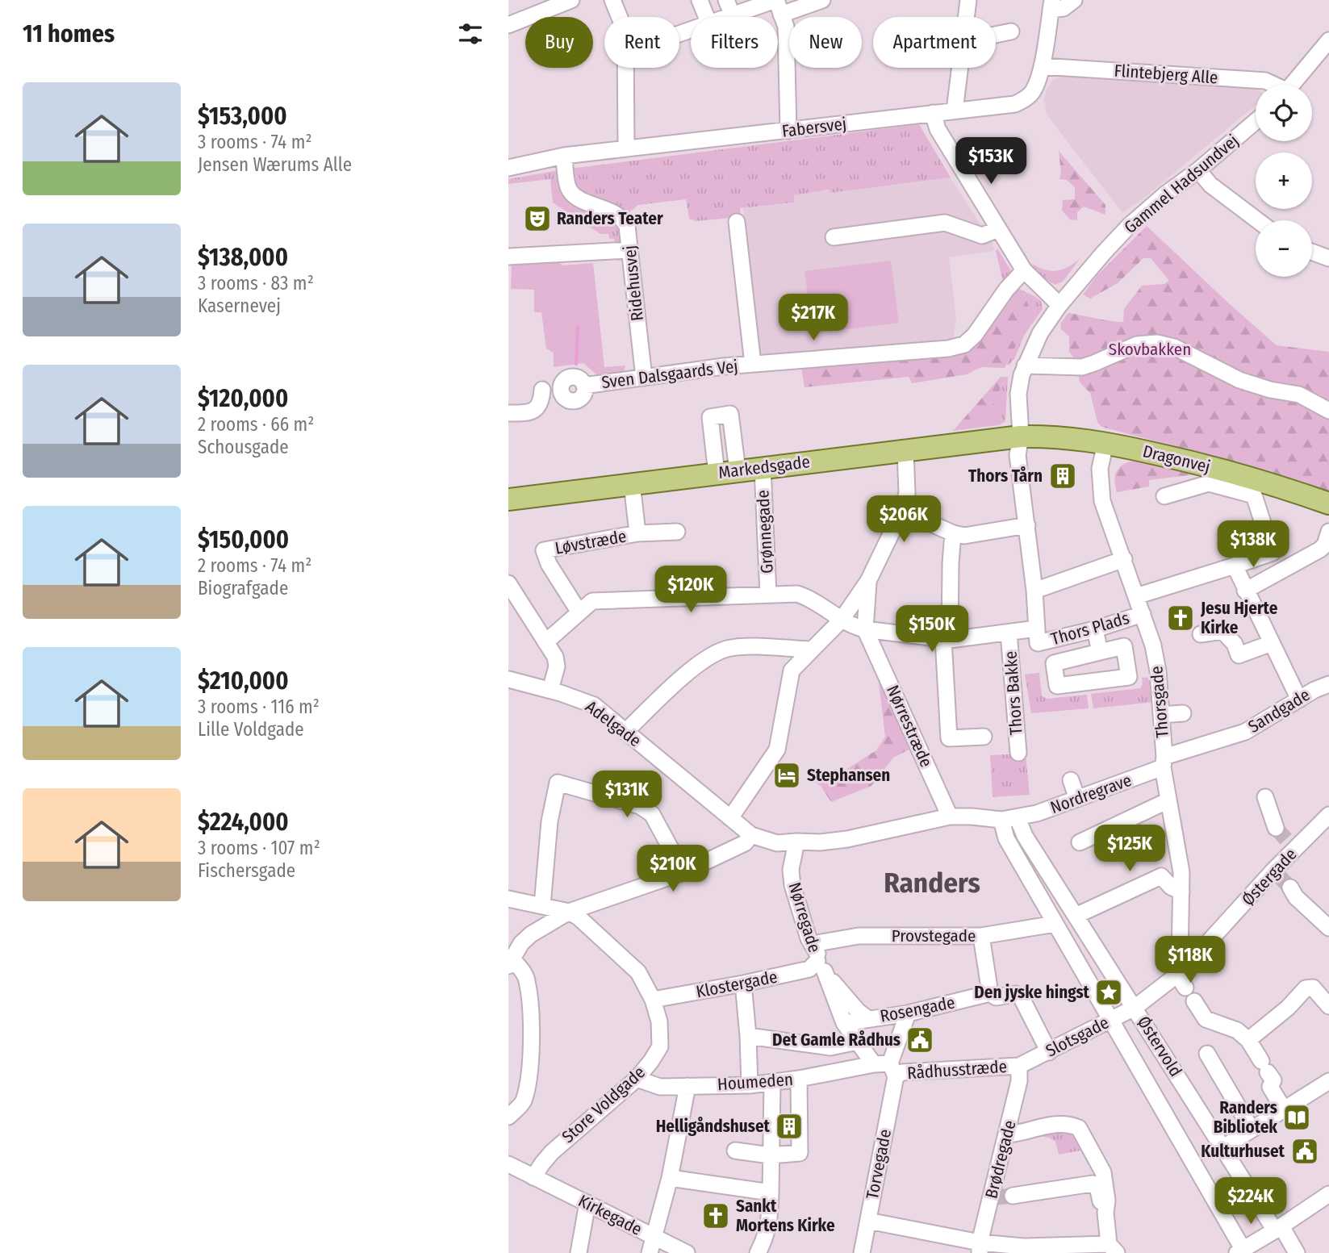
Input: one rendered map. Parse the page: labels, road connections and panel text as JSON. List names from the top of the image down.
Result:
{
  "streets": {
    "main road": ["Dragonvej", "Markedsgade"],
    "street": [
      "Flintebjerg Alle",
      "Fabersvej",
      "Gammel Hadsundvej",
      "Ridehusvej",
      "Sven Dalsgaards Vej",
      "Grønnegade",
      "Løvstræde",
      "Thors Plads",
      "Thors Bakke",
      "Thorsgade",
      "Sandgade",
      "Adelgade",
      "Nørrestræde",
      "Nordregrave",
      "Østergade",
      "Nørregade",
      "Provstegade",
      "Klostergade",
      "Rosengade",
      "Slotsgade",
      "Østervold",
      "Rådhusstræde",
      "Houmeden",
      "Store Voldgade",
      "Brødregade",
      "Torvegade",
      "Kirkegade"
    ]
  },
  "crossings": [
    ["Flintebjerg Alle", "Fabersvej"],
    ["Fabersvej", "Ridehusvej"],
    ["Gammel Hadsundvej", "Dragonvej"],
    ["Gammel Hadsundvej", "Markedsgade"],
    ["Gammel Hadsundvej", "Thors Plads"],
    ["Ridehusvej", "Sven Dalsgaards Vej"],
    ["Dragonvej", "Markedsgade"],
    ["Dragonvej", "Thorsgade"],
    ["Markedsgade", "Grønnegade"],
    ["Markedsgade", "Løvstræde"],
    ["Thors Plads", "Thors Bakke"],
    ["Thors Plads", "Thorsgade"],
    ["Thors Plads", "Nørrestræde"],
    ["Thorsgade", "Sandgade"],
    ["Thorsgade", "Nordregrave"],
    ["Thorsgade", "Østergade"],
    ["Sandgade", "Nordregrave"],
    ["Nordregrave", "Østervold"],
    ["Østergade", "Slotsgade"],
    ["Østergade", "Østervold"],
    ["Nørregade", "Provstegade"],
    ["Nørregade", "Klostergade"],
    ["Nørregade", "Rosengade"],
    ["Nørregade", "Houmeden"],
    ["Provstegade", "Østervold"],
    ["Klostergade", "Store Voldgade"],
    ["Rosengade", "Slotsgade"],
    ["Rosengade", "Torvegade"],
    ["Slotsgade", "Østervold"],
    ["Slotsgade", "Rådhusstræde"],
    ["Slotsgade", "Brødregade"],
    ["Rådhusstræde", "Houmeden"],
    ["Rådhusstræde", "Brødregade"],
    ["Rådhusstræde", "Torvegade"],
    ["Houmeden", "Store Voldgade"],
    ["Houmeden", "Torvegade"],
    ["Store Voldgade", "Kirkegade"]
  ],
  "districts": ["Randers"],
  "parks": ["Skovbakken"],
  "places": {
    "theatre": ["Randers Teater"],
    "building": ["Thors Tårn", "Helligåndshuset"],
    "church": ["Jesu Hjerte Kirke", "Sankt Mortens Kirke"],
    "hotel": ["Stephansen"],
    "place": ["Den jyske hingst"],
    "public building": ["Det Gamle Rådhus", "Kulturhuset"],
    "library": ["Randers Bibliotek"]
  },
  "page": {
    "heading": "11 homes",
    "chip": [
      "Buy",
      "Rent",
      "Filters",
      "New",
      "Apartment"
    ],
    "list": [
      {
        "name": "$153,000",
        "note": "3 rooms · 74 m² · Jensen Wærums Alle"
      },
      {
        "name": "$138,000",
        "note": "3 rooms · 83 m² · Kasernevej"
      },
      {
        "name": "$120,000",
        "note": "2 rooms · 66 m² · Schousgade"
      },
      {
        "name": "$150,000",
        "note": "2 rooms · 74 m² · Biografgade"
      },
      {
        "name": "$210,000",
        "note": "3 rooms · 116 m² · Lille Voldgade"
      },
      {
        "name": "$224,000",
        "note": "3 rooms · 107 m² · Fischersgade"
      }
    ],
    "map_buttons": ["+", "−"],
    "price": [
      "$153K",
      "$217K",
      "$206K",
      "$138K",
      "$120K",
      "$150K",
      "$131K",
      "$125K",
      "$210K",
      "$118K",
      "$224K"
    ]
  }
}
